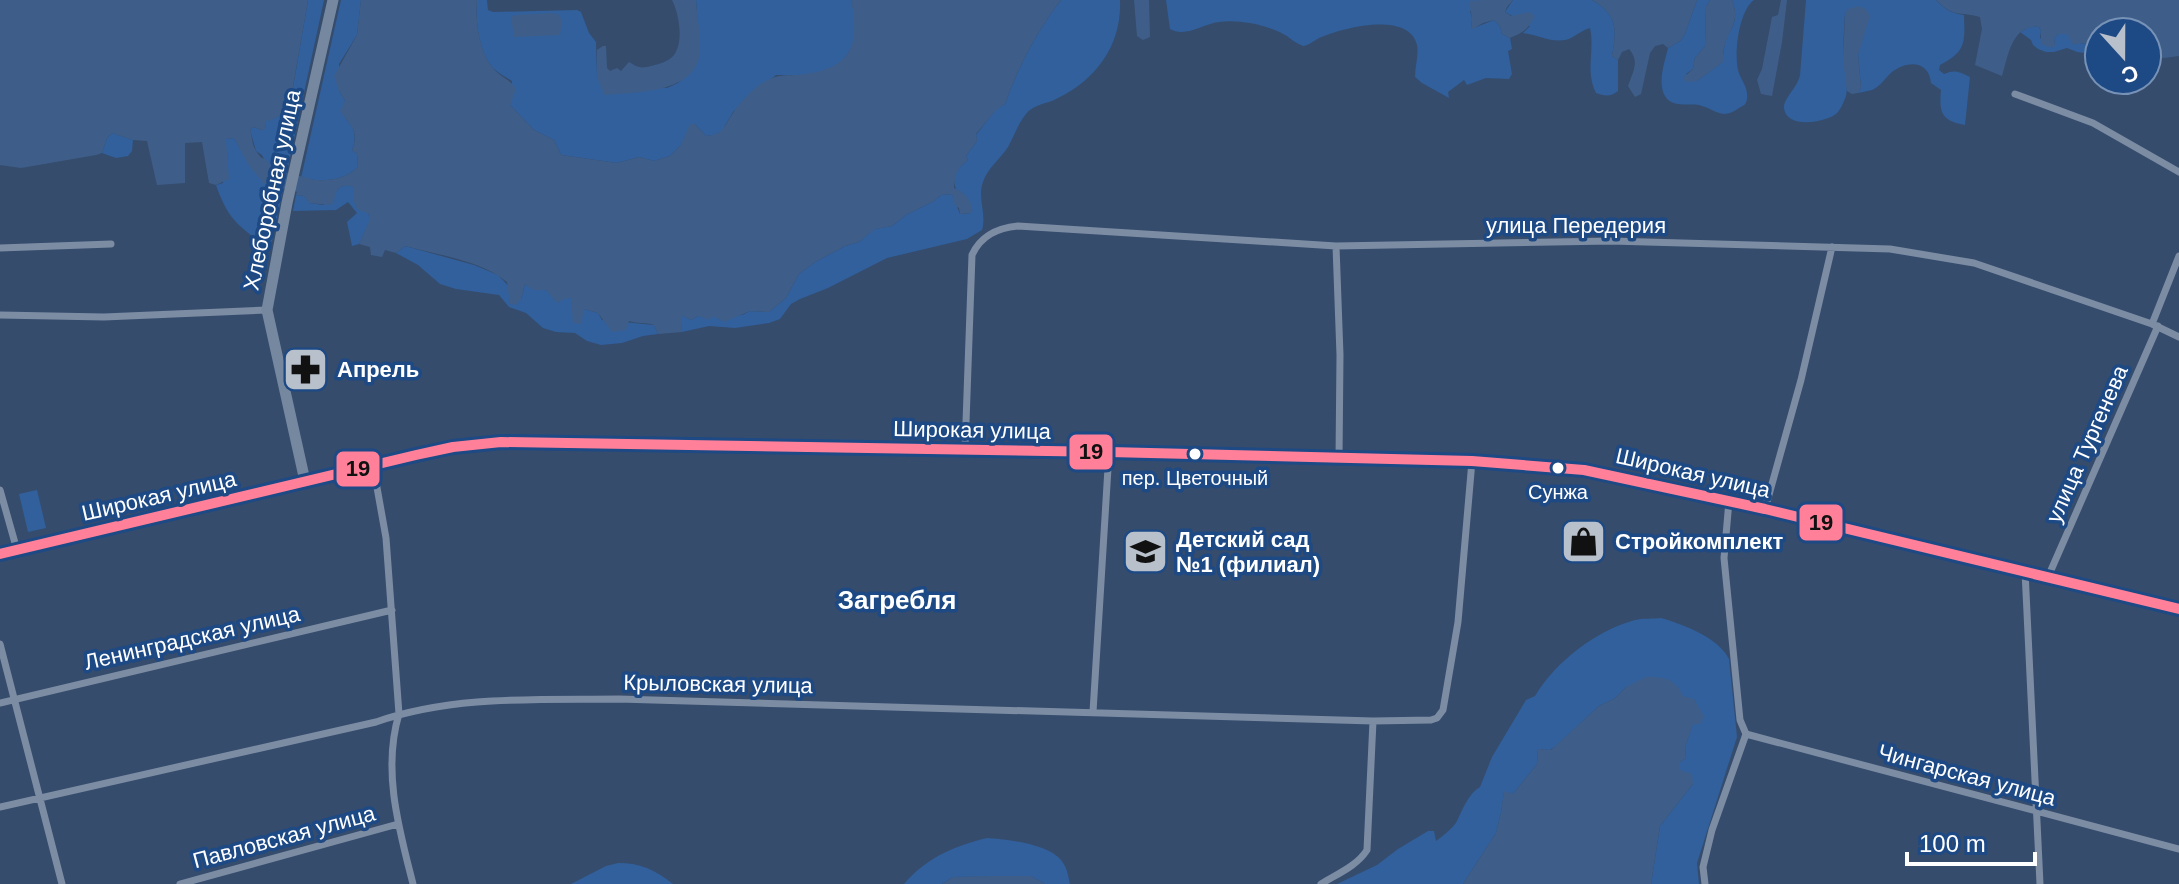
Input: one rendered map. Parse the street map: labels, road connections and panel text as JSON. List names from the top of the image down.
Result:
{
  "streets": {
    "street": [
      "Хлеборобная улица",
      "улица Передерия",
      "Широкая улица",
      "улица Тургенева",
      "Ленинградская улица",
      "Крыловская улица",
      "Чингарская улица",
      "Павловская улица"
    ]
  },
  "crossings": [
    ["Хлеборобная улица", "Широкая улица"],
    ["улица Передерия", "Широкая улица"],
    ["улица Передерия", "улица Тургенева"],
    ["Широкая улица", "улица Тургенева"],
    ["Широкая улица", "Крыловская улица"]
  ],
  "districts": ["Загребля"],
  "places": {
    "pharmacy": ["Апрель"],
    "other": ["пер. Цветочный", "Сунжа"],
    "shop": ["Стройкомплект"],
    "school or university": ["Детский сад №1 (филиал)"]
  },
  "lines": ["transit line 19"],
  "scale_bar": "100 m",
  "north": "bottom"
}
